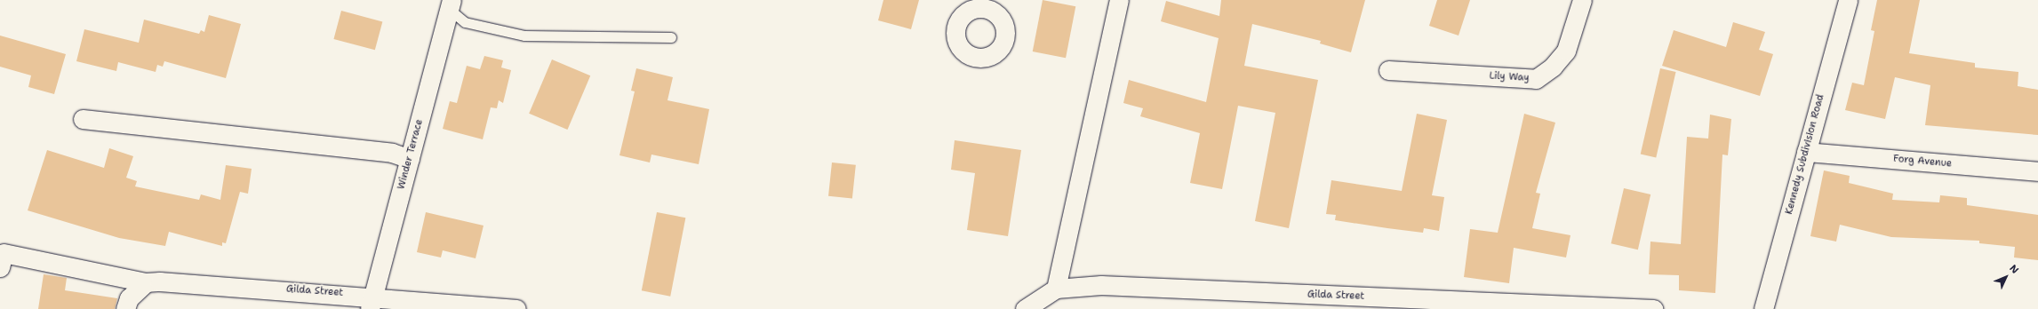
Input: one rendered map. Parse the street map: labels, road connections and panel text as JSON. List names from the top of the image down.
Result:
{
  "streets": {
    "street": [
      "Lily Way",
      "Winder Terrace",
      "Kennedy Subdivision Road",
      "Forg Avenue",
      "Gilda Street"
    ]
  },
  "crossings": [
    ["Winder Terrace", "Gilda Street"],
    ["Kennedy Subdivision Road", "Forg Avenue"]
  ],
  "north": "top right"
}
